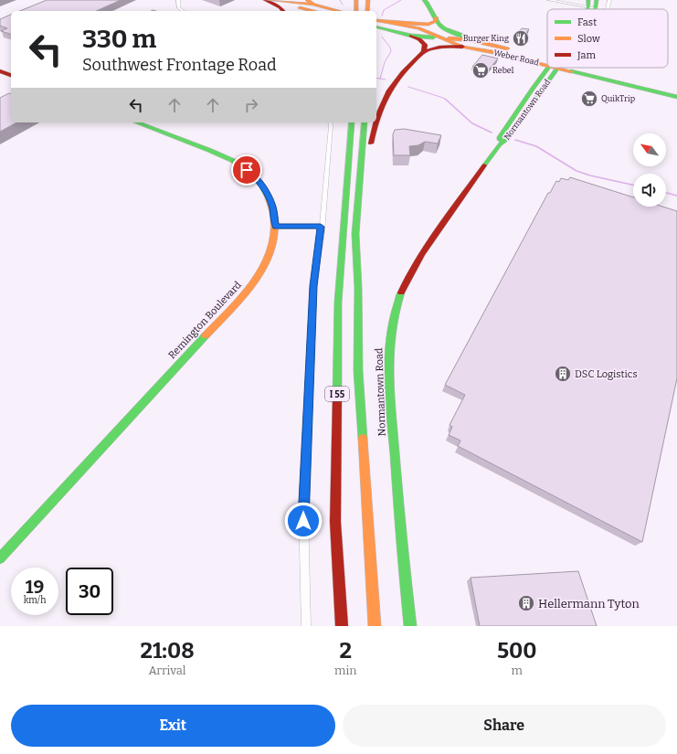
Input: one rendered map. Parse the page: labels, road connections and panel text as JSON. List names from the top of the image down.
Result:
{
  "streets": {
    "main road": [
      "Weber Road",
      "Normantown Road",
      "Remington Boulevard",
      "I 55"
    ]
  },
  "places": {
    "restaurant": ["Burger King"],
    "supermarket": ["Rebel", "QuikTrip"],
    "building": ["DSC Logistics", "Hellermann Tyton"]
  },
  "legend": ["Fast", "Slow", "Jam"],
  "north": "top left",
  "page": {
    "turn": ["330 m", "Southwest Frontage Road"],
    "speed": "19 km/h",
    "limit": "30",
    "eta": [
      "21:08",
      "Arrival",
      "2",
      "min",
      "500",
      "m"
    ],
    "buttons": ["Exit", "Share"]
  }
}
